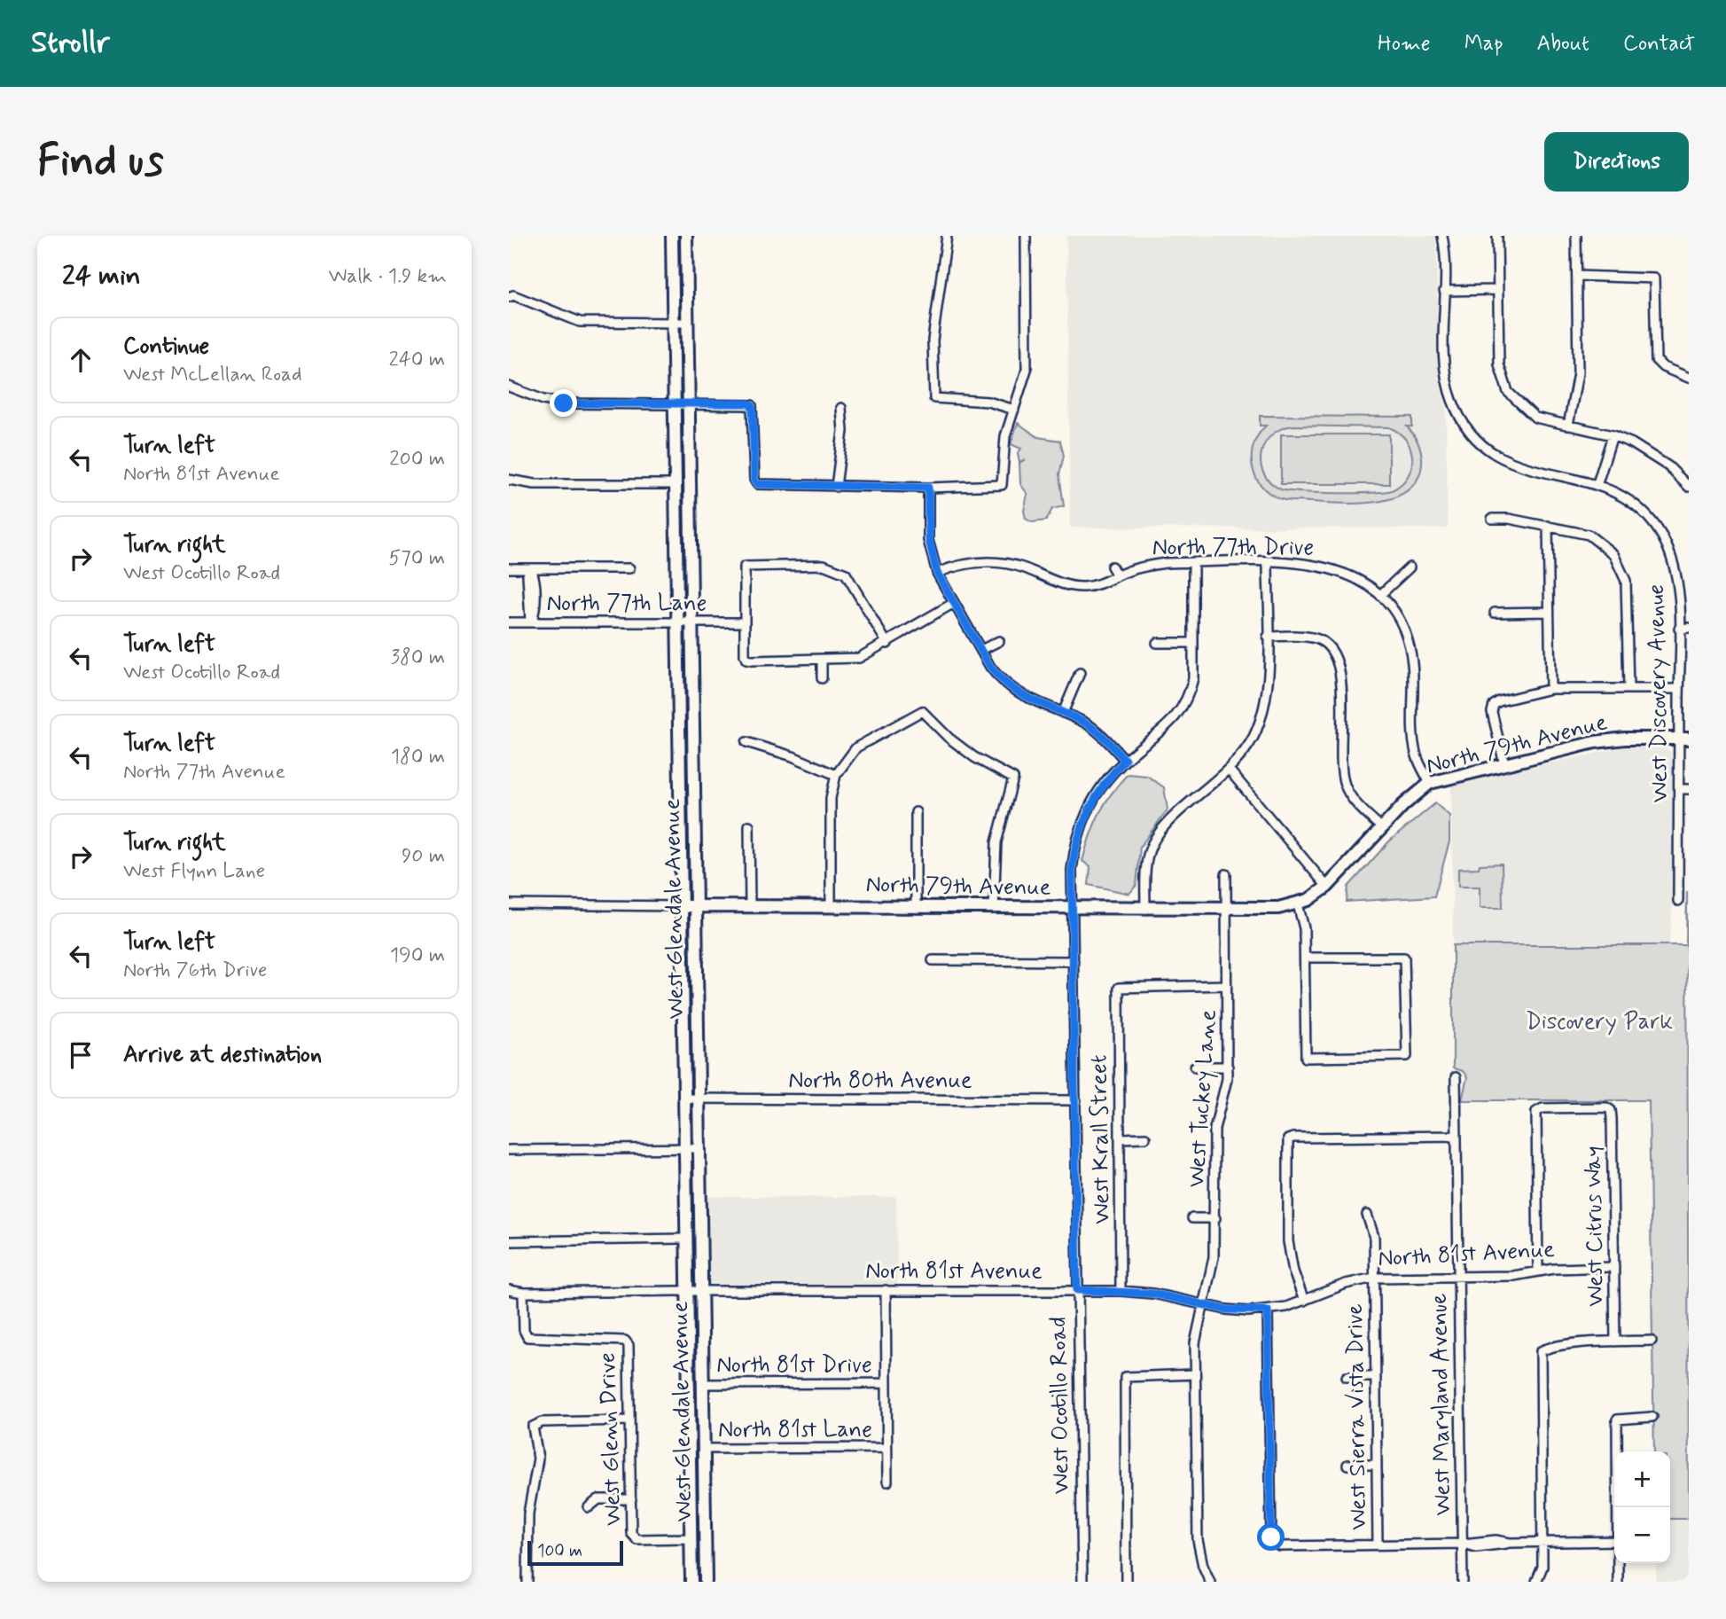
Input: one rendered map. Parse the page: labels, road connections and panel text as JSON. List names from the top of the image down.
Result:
{
  "streets": {
    "main road": ["North 79th Avenue", "West Glendale Avenue"],
    "street": [
      "North 77th Drive",
      "North 77th Lane",
      "West Discovery Avenue",
      "North 80th Avenue",
      "West Tuckey Lane",
      "West Krall Street",
      "West Citrus Way",
      "North 81st Avenue",
      "North 81st Drive",
      "West Maryland Avenue",
      "West Ocotillo Road",
      "West Sierra Vista Drive",
      "North 81st Lane",
      "West Glenn Drive"
    ]
  },
  "crossings": [
    ["North 77th Lane", "West Glendale Avenue"],
    ["West Discovery Avenue", "North 79th Avenue"],
    ["North 79th Avenue", "West Glendale Avenue"],
    ["North 79th Avenue", "West Tuckey Lane"],
    ["North 79th Avenue", "West Ocotillo Road"],
    ["West Glendale Avenue", "North 80th Avenue"],
    ["West Glendale Avenue", "North 81st Avenue"],
    ["West Glendale Avenue", "North 81st Drive"],
    ["West Glendale Avenue", "North 81st Lane"],
    ["West Glendale Avenue", "West Glenn Drive"],
    ["North 80th Avenue", "West Ocotillo Road"],
    ["West Tuckey Lane", "West Krall Street"],
    ["West Tuckey Lane", "North 81st Avenue"],
    ["West Krall Street", "North 81st Avenue"],
    ["West Citrus Way", "North 81st Avenue"],
    ["North 81st Avenue", "West Maryland Avenue"],
    ["North 81st Avenue", "West Ocotillo Road"],
    ["North 81st Avenue", "West Sierra Vista Drive"],
    ["North 81st Avenue", "West Glenn Drive"]
  ],
  "parks": ["Discovery Park"],
  "scale_bar": "100 m",
  "page": {
    "header": "Strollr",
    "nav": [
      "Home",
      "Map",
      "About",
      "Contact"
    ],
    "buttons": "Directions",
    "title": "Find us",
    "heading": ["24 min", "Walk · 1.9 km"],
    "list": [
      ["Continue", "West McLellan Road", "240 m"],
      ["Turn left", "North 81st Avenue", "200 m"],
      ["Turn right", "West Ocotillo Road", "570 m"],
      ["Turn left", "West Ocotillo Road", "380 m"],
      ["Turn left", "North 77th Avenue", "180 m"],
      ["Turn right", "West Flynn Lane", "90 m"],
      ["Turn left", "North 76th Drive", "190 m"],
      "Arrive at destination"
    ],
    "map_buttons": ["+", "−"],
    "scale": "100 m"
  }
}
